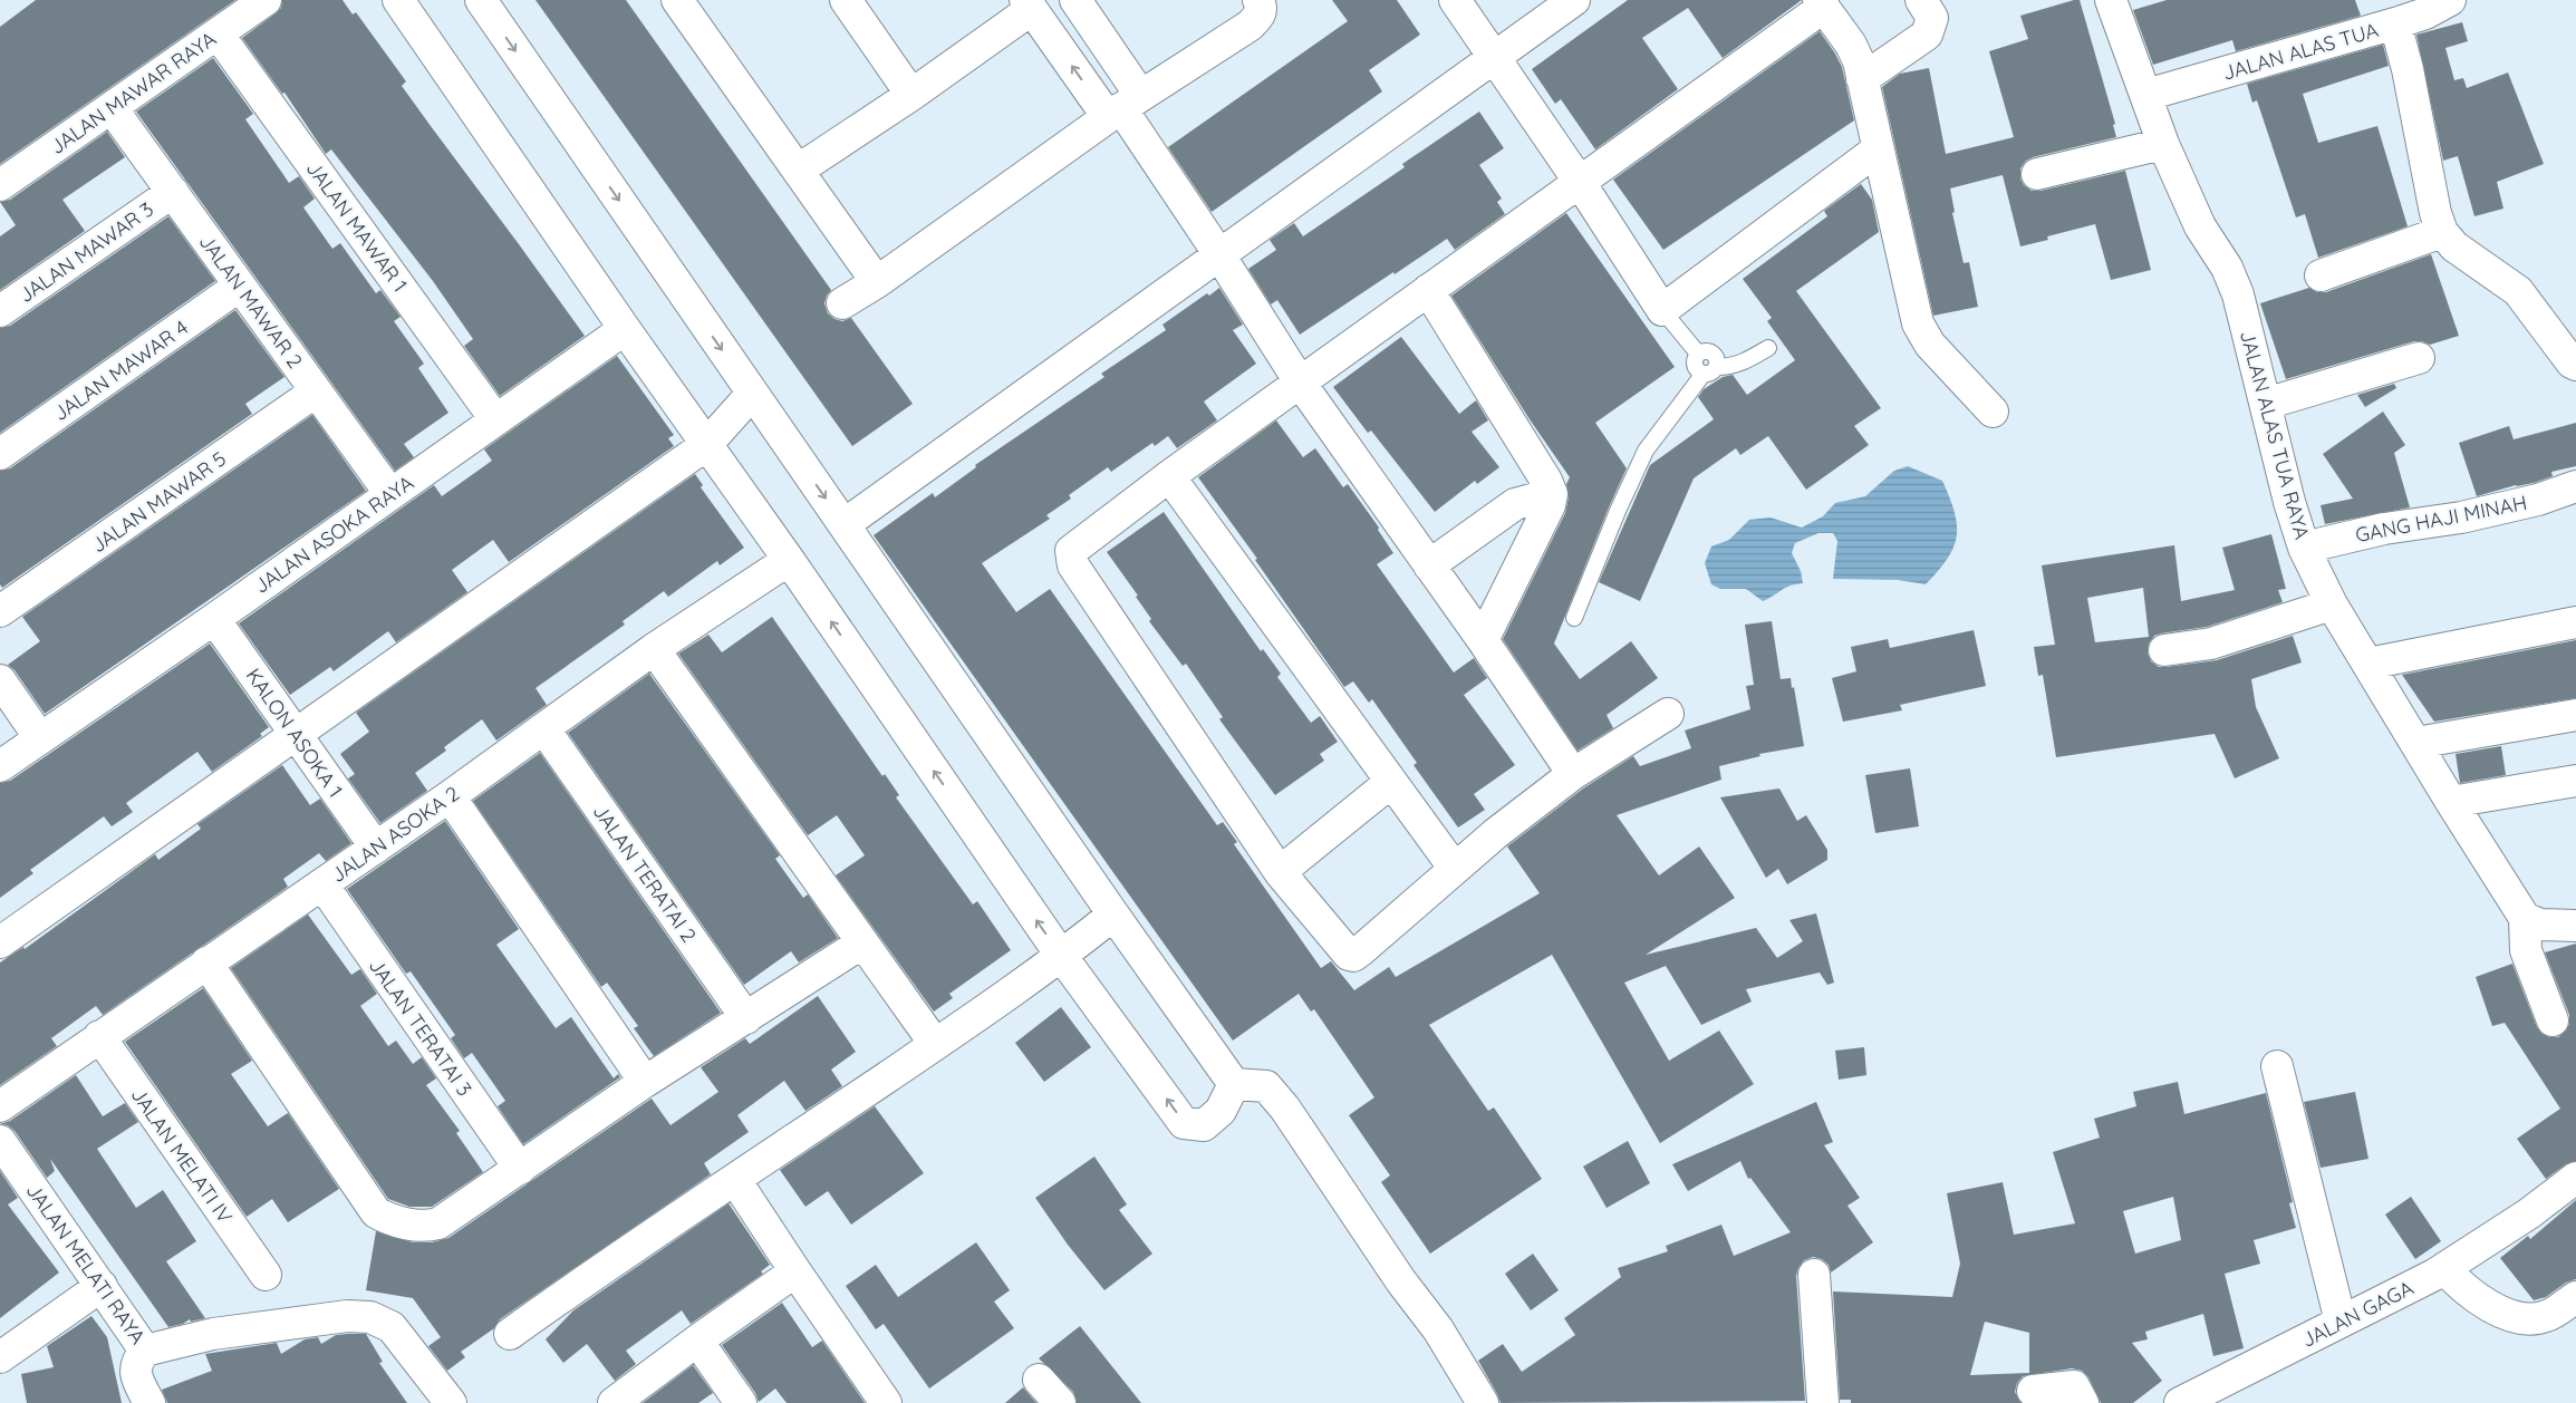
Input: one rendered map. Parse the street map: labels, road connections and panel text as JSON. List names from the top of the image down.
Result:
{
  "streets": {
    "street": [
      "JALAN ALAS TUA",
      "JALAN MAWAR RAYA",
      "JALAN MAWAR 1",
      "JALAN MAWAR 3",
      "JALAN MAWAR 2",
      "JALAN MAWAR 4",
      "JALAN ALAS TUA RAYA",
      "JALAN MAWAR 5",
      "GANG HAJI MINAH",
      "JALAN ASOKA RAYA",
      "KALON ASOKA 1",
      "JALAN ASOKA 2",
      "JALAN TERATAI 2",
      "JALAN TERATAI 3",
      "JALAN MELATI IV",
      "JALAN MELATI RAYA",
      "JALAN GAGA"
    ]
  },
  "crossings": [
    ["JALAN ALAS TUA", "JALAN ALAS TUA RAYA"],
    ["JALAN MAWAR RAYA", "JALAN MAWAR 1"],
    ["JALAN MAWAR RAYA", "JALAN MAWAR 2"],
    ["JALAN MAWAR 1", "JALAN ASOKA RAYA"],
    ["JALAN MAWAR 3", "JALAN MAWAR 2"],
    ["JALAN MAWAR 2", "JALAN MAWAR 4"],
    ["JALAN MAWAR 2", "JALAN MAWAR 5"],
    ["JALAN MAWAR 2", "JALAN ASOKA RAYA"],
    ["JALAN ALAS TUA RAYA", "GANG HAJI MINAH"],
    ["JALAN ASOKA RAYA", "KALON ASOKA 1"],
    ["KALON ASOKA 1", "JALAN ASOKA 2"],
    ["JALAN ASOKA 2", "JALAN TERATAI 2"],
    ["JALAN ASOKA 2", "JALAN TERATAI 3"],
    ["JALAN ASOKA 2", "JALAN MELATI IV"]
  ]
}
